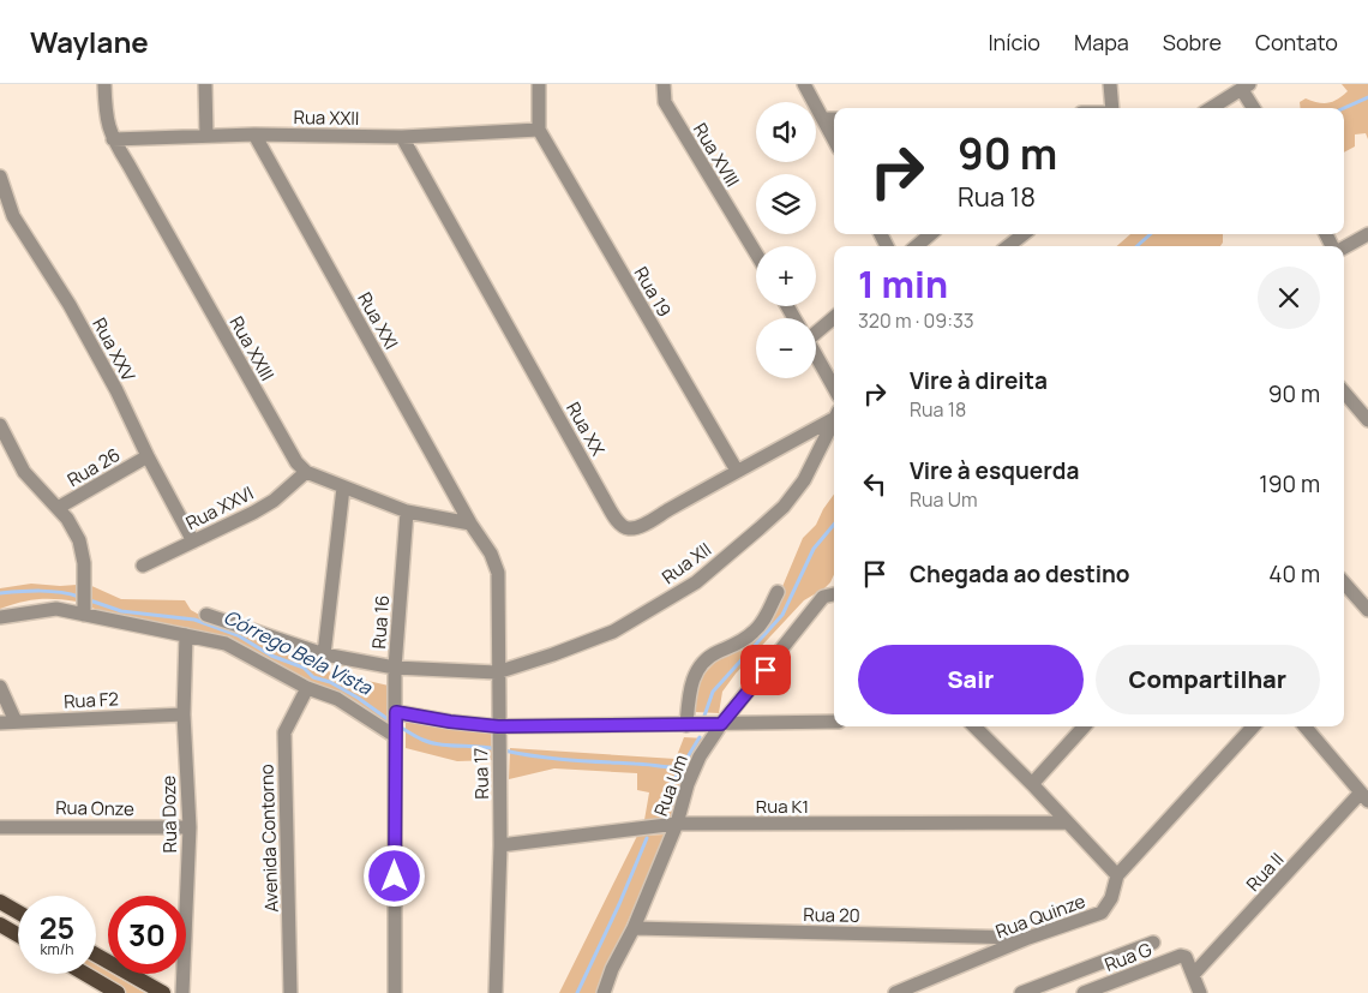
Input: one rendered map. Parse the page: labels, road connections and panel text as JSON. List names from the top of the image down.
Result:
{
  "streets": {
    "street": [
      "Rua XXII",
      "Rua XVIII",
      "Rua 19",
      "Rua XXI",
      "Rua XXIII",
      "Rua XXV",
      "Rua XX",
      "Rua 26",
      "Rua XXVI",
      "Rua XII",
      "Rua 16",
      "Rua F2",
      "Rua 17",
      "Rua Um",
      "Rua K1",
      "Rua Onze",
      "Rua Doze",
      "Avenida Contorno",
      "Rua II",
      "Rua 20",
      "Rua Quinze",
      "Rua G"
    ]
  },
  "crossings": [
    ["Rua XXII", "Rua 19"],
    ["Rua XXII", "Rua XXI"],
    ["Rua XXII", "Rua XXIII"],
    ["Rua XXII", "Rua XX"],
    ["Rua 19", "Rua XX"],
    ["Rua XXI", "Rua XXIII"],
    ["Rua XXI", "Rua 17"],
    ["Rua XXIII", "Rua XXVI"],
    ["Rua XXIII", "Rua 16"],
    ["Rua XXIII", "Rua 17"],
    ["Rua XXV", "Rua 26"],
    ["Rua XXV", "Rua XXVI"],
    ["Rua XII", "Rua 16"],
    ["Rua XII", "Rua 17"],
    ["Rua F2", "Rua Doze"],
    ["Rua 17", "Rua K1"],
    ["Rua Um", "Rua K1"],
    ["Rua Um", "Rua 20"],
    ["Rua Onze", "Rua Doze"],
    ["Rua II", "Rua G"],
    ["Rua 20", "Rua Quinze"]
  ],
  "water": ["Córrego Bela Vista"],
  "page": {
    "header": "Waylane",
    "nav": [
      "Início",
      "Mapa",
      "Sobre",
      "Contato"
    ],
    "map_buttons": ["+", "−"],
    "turn": ["90 m", "Rua 18"],
    "heading": ["1 min", "320 m · 09:33"],
    "list": [
      {
        "name": "Vire à direita",
        "note": "Rua 18",
        "value": "90 m"
      },
      {
        "name": "Vire à esquerda",
        "note": "Rua Um",
        "value": "190 m"
      },
      {
        "name": "Chegada ao destino",
        "value": "40 m"
      }
    ],
    "buttons": ["Sair", "Compartilhar"],
    "speed": "25 km/h",
    "limit": "30"
  }
}
